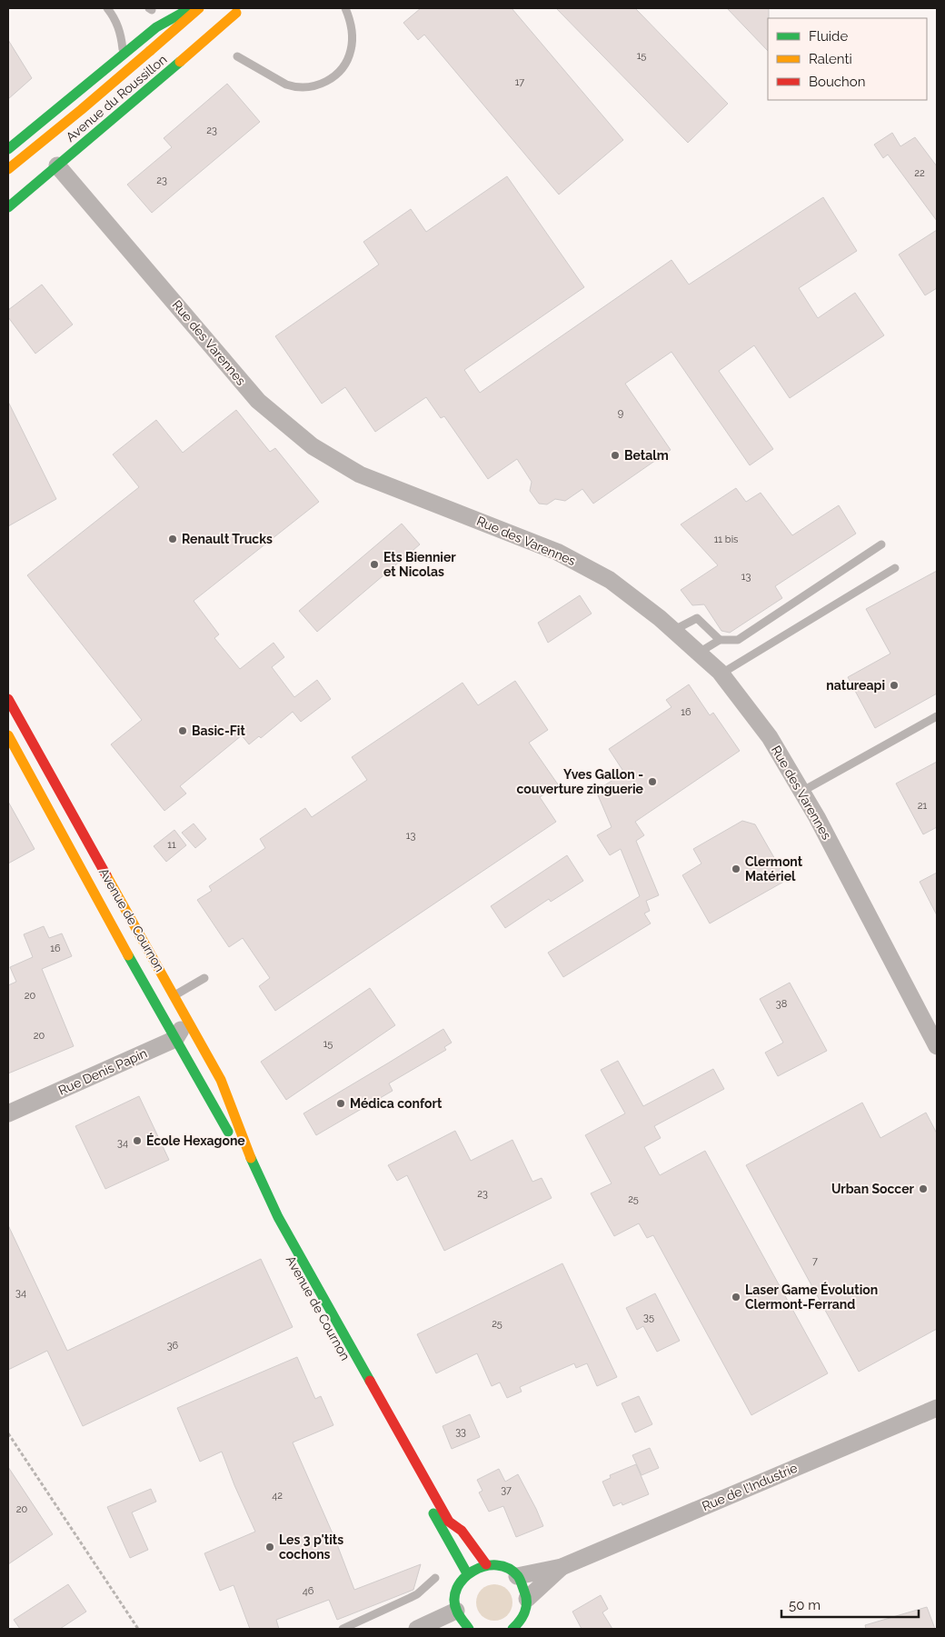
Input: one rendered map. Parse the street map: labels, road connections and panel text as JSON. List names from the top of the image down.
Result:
{
  "streets": {
    "main road": ["Avenue du Roussillon", "Avenue de Cournon"],
    "street": ["Rue des Varennes", "Rue Denis Papin", "Rue de l'Industrie"]
  },
  "crossings": [
    ["Avenue du Roussillon", "Rue des Varennes"],
    ["Avenue de Cournon", "Rue Denis Papin"]
  ],
  "places": [
    "Betalm",
    "Renault Trucks",
    "Ets Biennier et Nicolas",
    "natureapi",
    "Basic-Fit",
    "Yves Gallon - couverture zinguerie",
    "Clermont Matériel",
    "Médica confort",
    "École Hexagone",
    "Urban Soccer",
    "Laser Game Évolution Clermont-Ferrand",
    "Les 3 p'tits cochons"
  ],
  "house_numbers": [
    "15",
    "17",
    "23",
    "22",
    "23",
    "9",
    "11 bis",
    "13",
    "16",
    "21",
    "13",
    "11",
    "16",
    "20",
    "38",
    "20",
    "15",
    "34",
    "23",
    "25",
    "7",
    "34",
    "35",
    "25",
    "36",
    "33",
    "37",
    "42",
    "20",
    "46"
  ],
  "legend": ["Fluide", "Ralenti", "Bouchon"],
  "scale_bar": "50 m"
}
